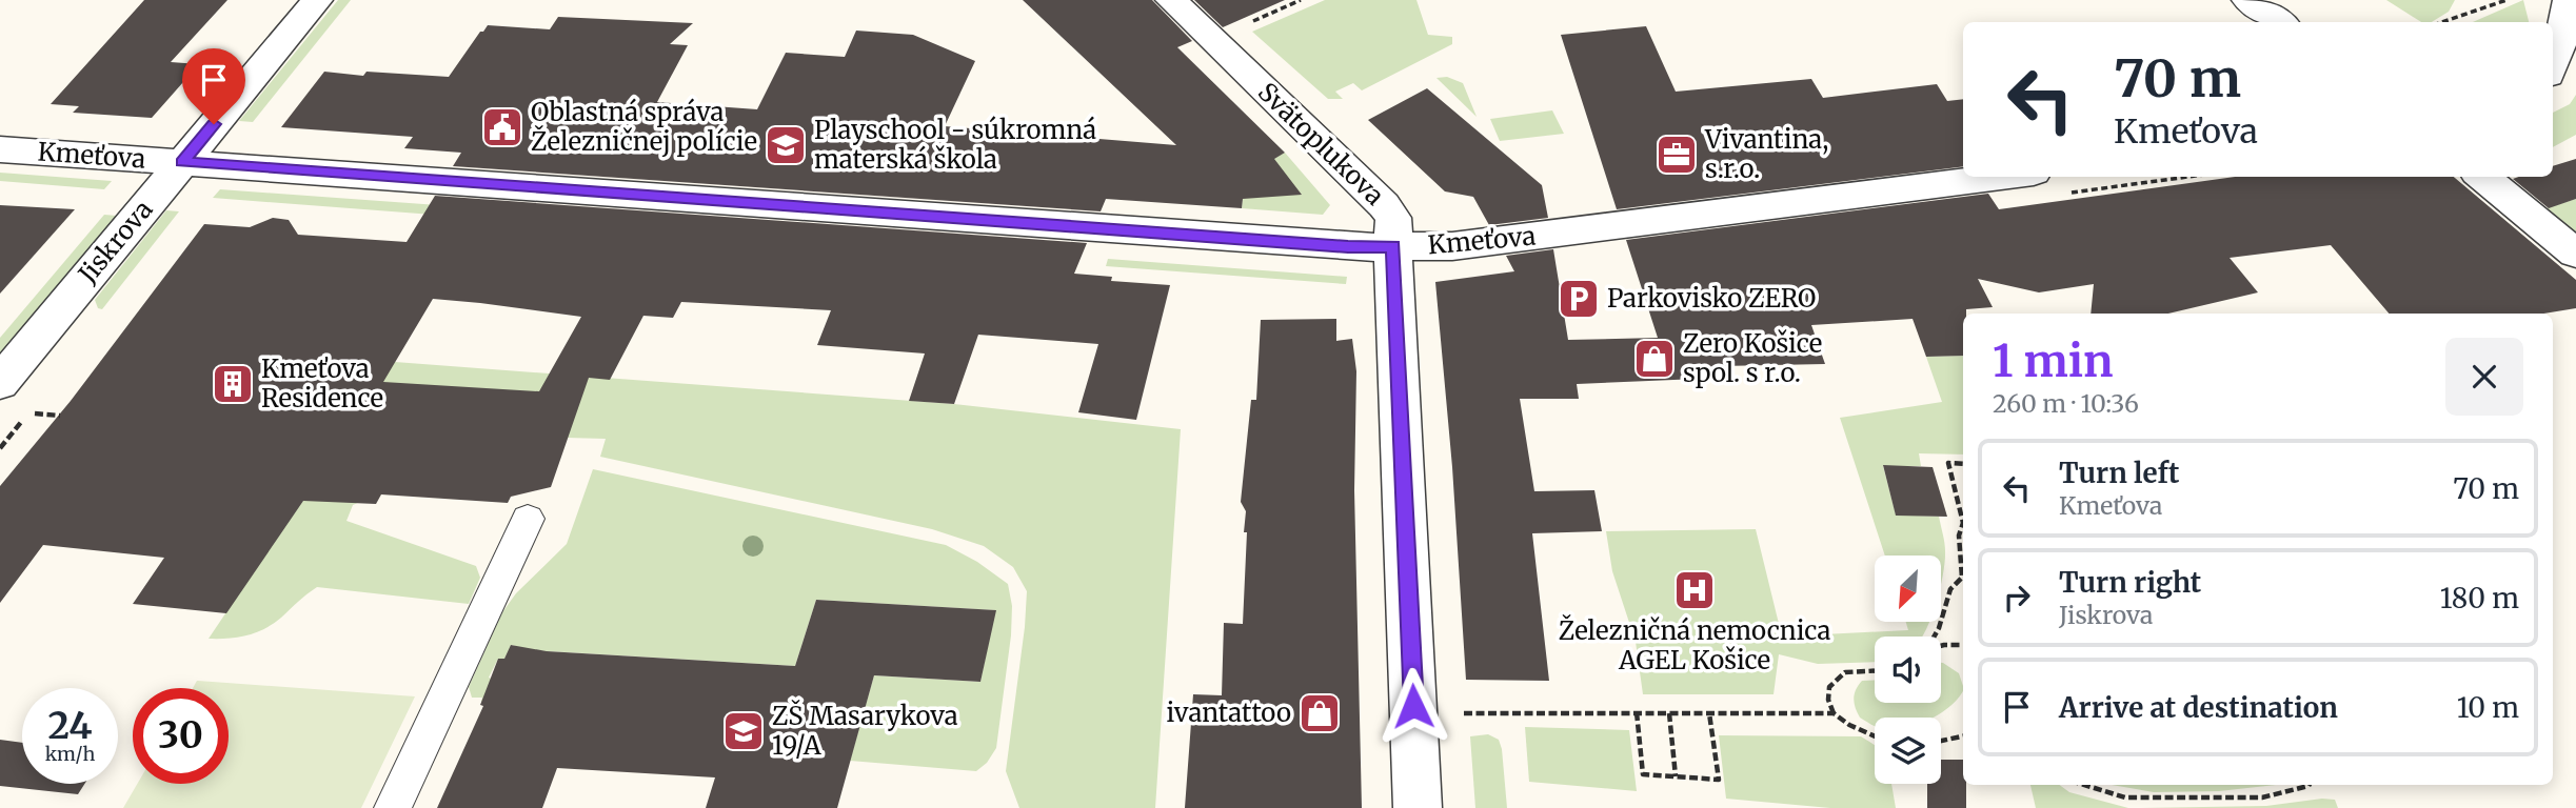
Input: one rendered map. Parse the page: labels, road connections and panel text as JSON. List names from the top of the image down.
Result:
{
  "streets": {
    "street": ["Svätoplukova", "Kmeťova", "Jiskrova"]
  },
  "crossings": [
    ["Svätoplukova", "Kmeťova"],
    ["Kmeťova", "Jiskrova"]
  ],
  "places": {
    "public building": ["Oblastná správa Železničnej polície"],
    "school or university": ["Playschool - súkromná materská škola", "ZŠ Masarykova 19/A"],
    "office": ["Vivantina, s.r.o."],
    "parking": ["Parkovisko ZERO"],
    "shop": ["Zero Košice spol. s r.o.", "ivantattoo"],
    "building": ["Kmeťova Residence"],
    "hospital": ["Železničná nemocnica AGEL Košice"]
  },
  "north": "bottom left",
  "page": {
    "turn": ["70 m", "Kmeťova"],
    "heading": ["1 min", "260 m · 10:36"],
    "list": [
      {
        "name": "Turn left",
        "note": "Kmeťova",
        "value": "70 m"
      },
      {
        "name": "Turn right",
        "note": "Jiskrova",
        "value": "180 m"
      },
      {
        "name": "Arrive at destination",
        "value": "10 m"
      }
    ],
    "speed": "24 km/h",
    "limit": "30"
  }
}
